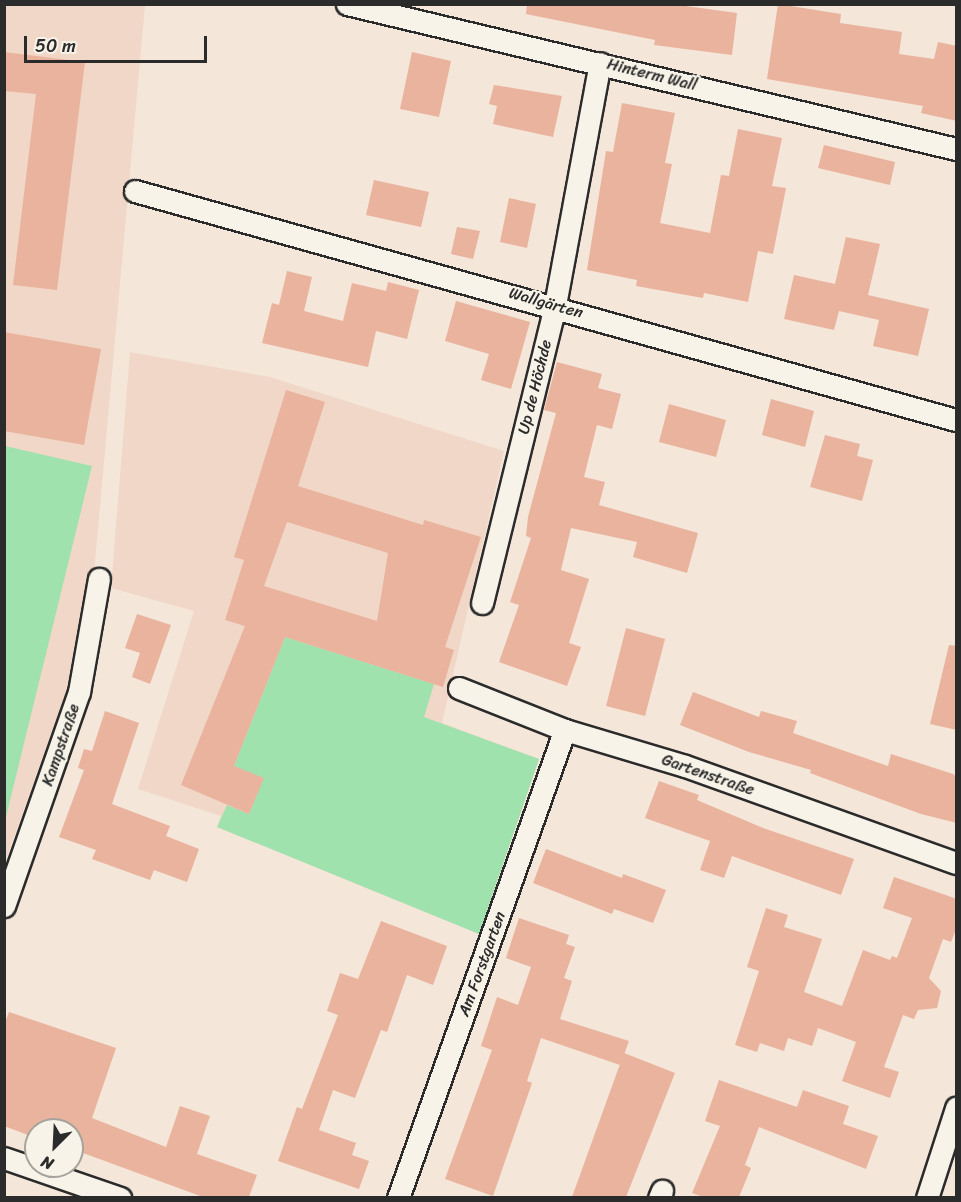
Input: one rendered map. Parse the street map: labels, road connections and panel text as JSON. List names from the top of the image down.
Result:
{
  "streets": {
    "street": [
      "Hinterm Wall",
      "Wallgärten",
      "Up de Höchde",
      "Kampstraße",
      "Gartenstraße",
      "Am Forstgarten"
    ]
  },
  "crossings": [
    ["Hinterm Wall", "Up de Höchde"],
    ["Wallgärten", "Up de Höchde"],
    ["Gartenstraße", "Am Forstgarten"]
  ],
  "scale_bar": "50 m",
  "north": "bottom left"
}
